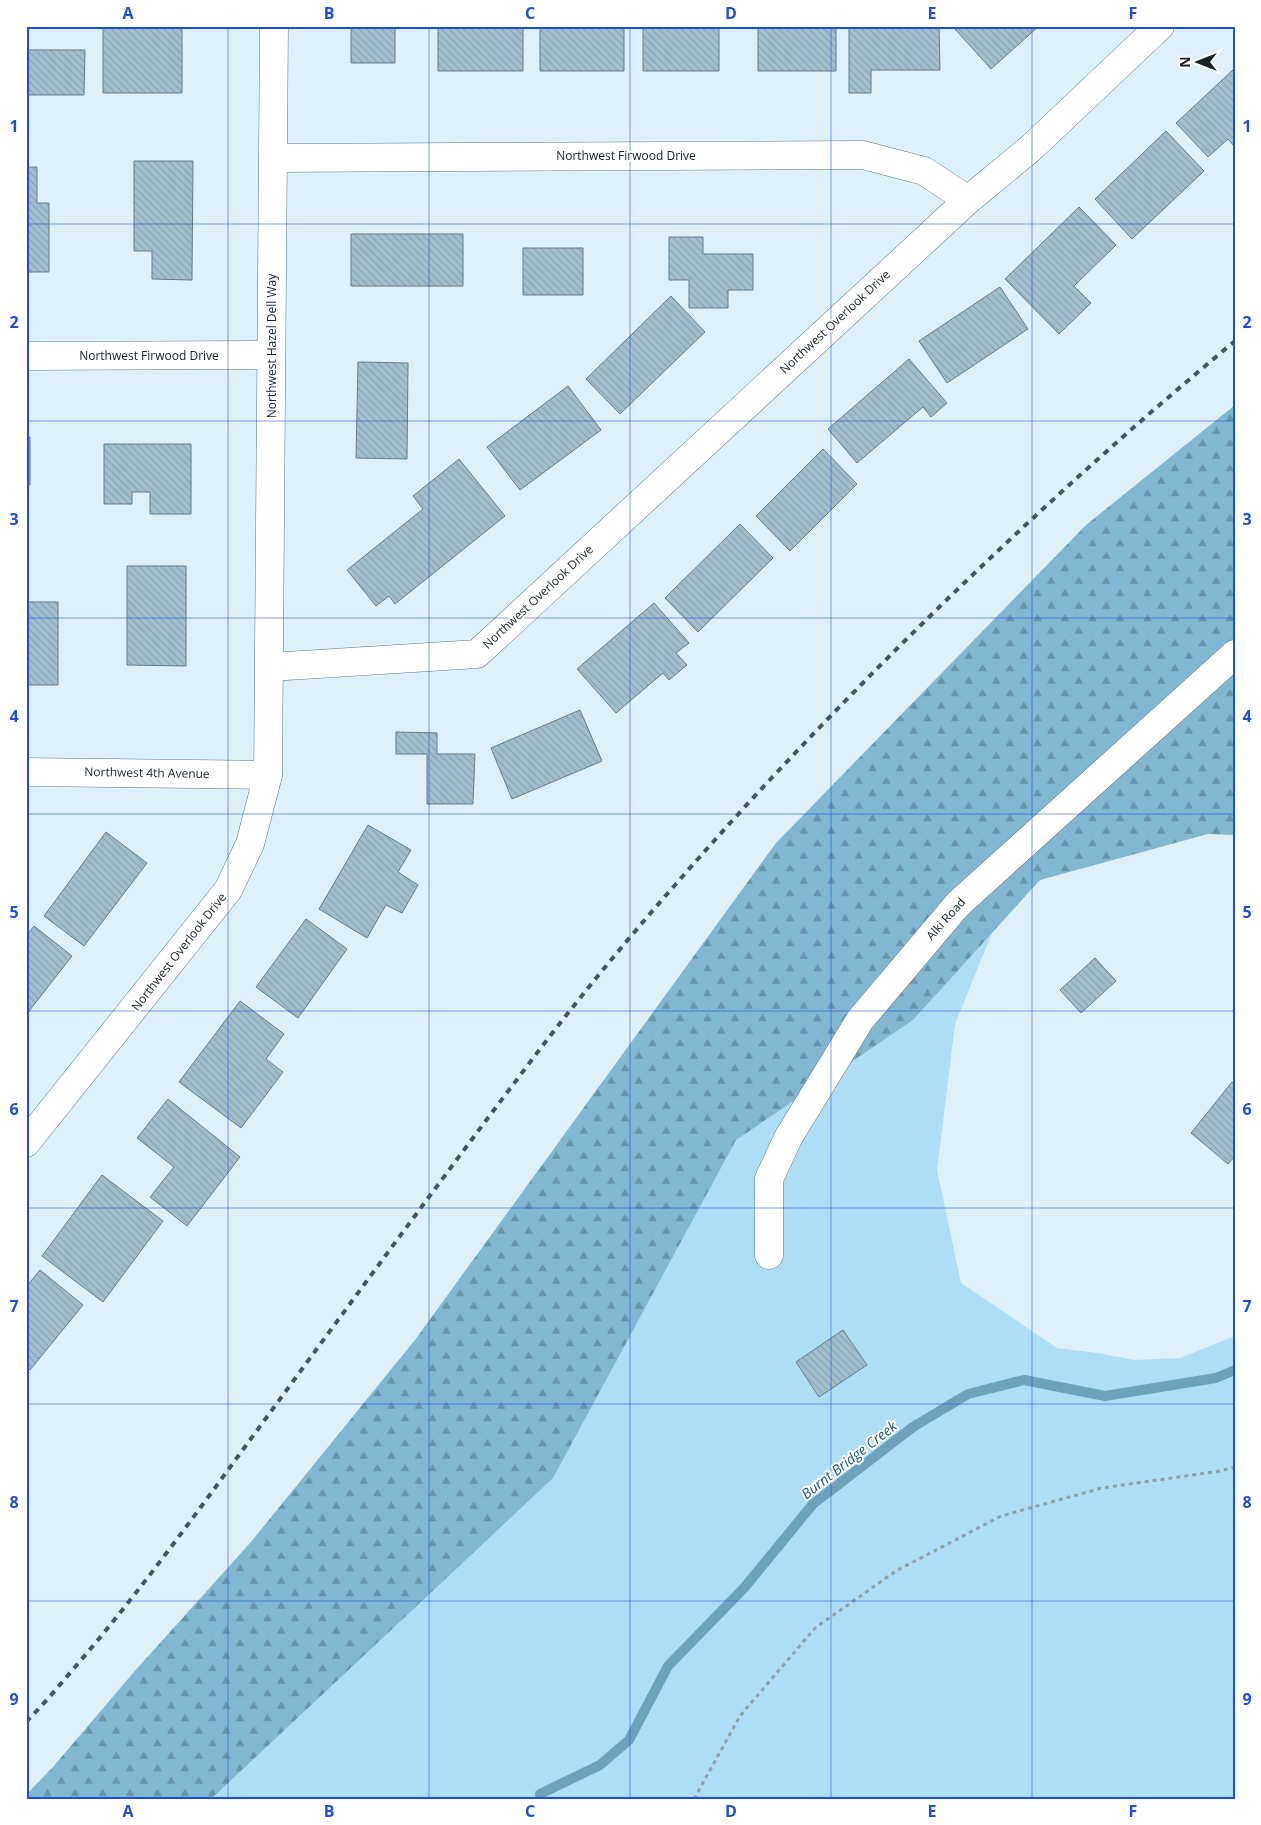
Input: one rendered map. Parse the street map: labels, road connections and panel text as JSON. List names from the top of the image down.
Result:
{
  "streets": {
    "street": [
      "Northwest Firwood Drive",
      "Northwest Overlook Drive",
      "Northwest Hazel Dell Way",
      "Northwest 4th Avenue",
      "Alki Road"
    ]
  },
  "crossings": [
    ["Northwest Firwood Drive", "Northwest Overlook Drive"],
    ["Northwest Firwood Drive", "Northwest Hazel Dell Way"],
    ["Northwest Overlook Drive", "Northwest Hazel Dell Way"],
    ["Northwest Overlook Drive", "Northwest 4th Avenue"]
  ],
  "water": ["Burnt Bridge Creek"],
  "north": "left",
  "grid": {
    "columns": [
      "A",
      "B",
      "C",
      "D",
      "E",
      "F"
    ],
    "rows": [
      "1",
      "2",
      "3",
      "4",
      "5",
      "6",
      "7",
      "8",
      "9"
    ]
  }
}
